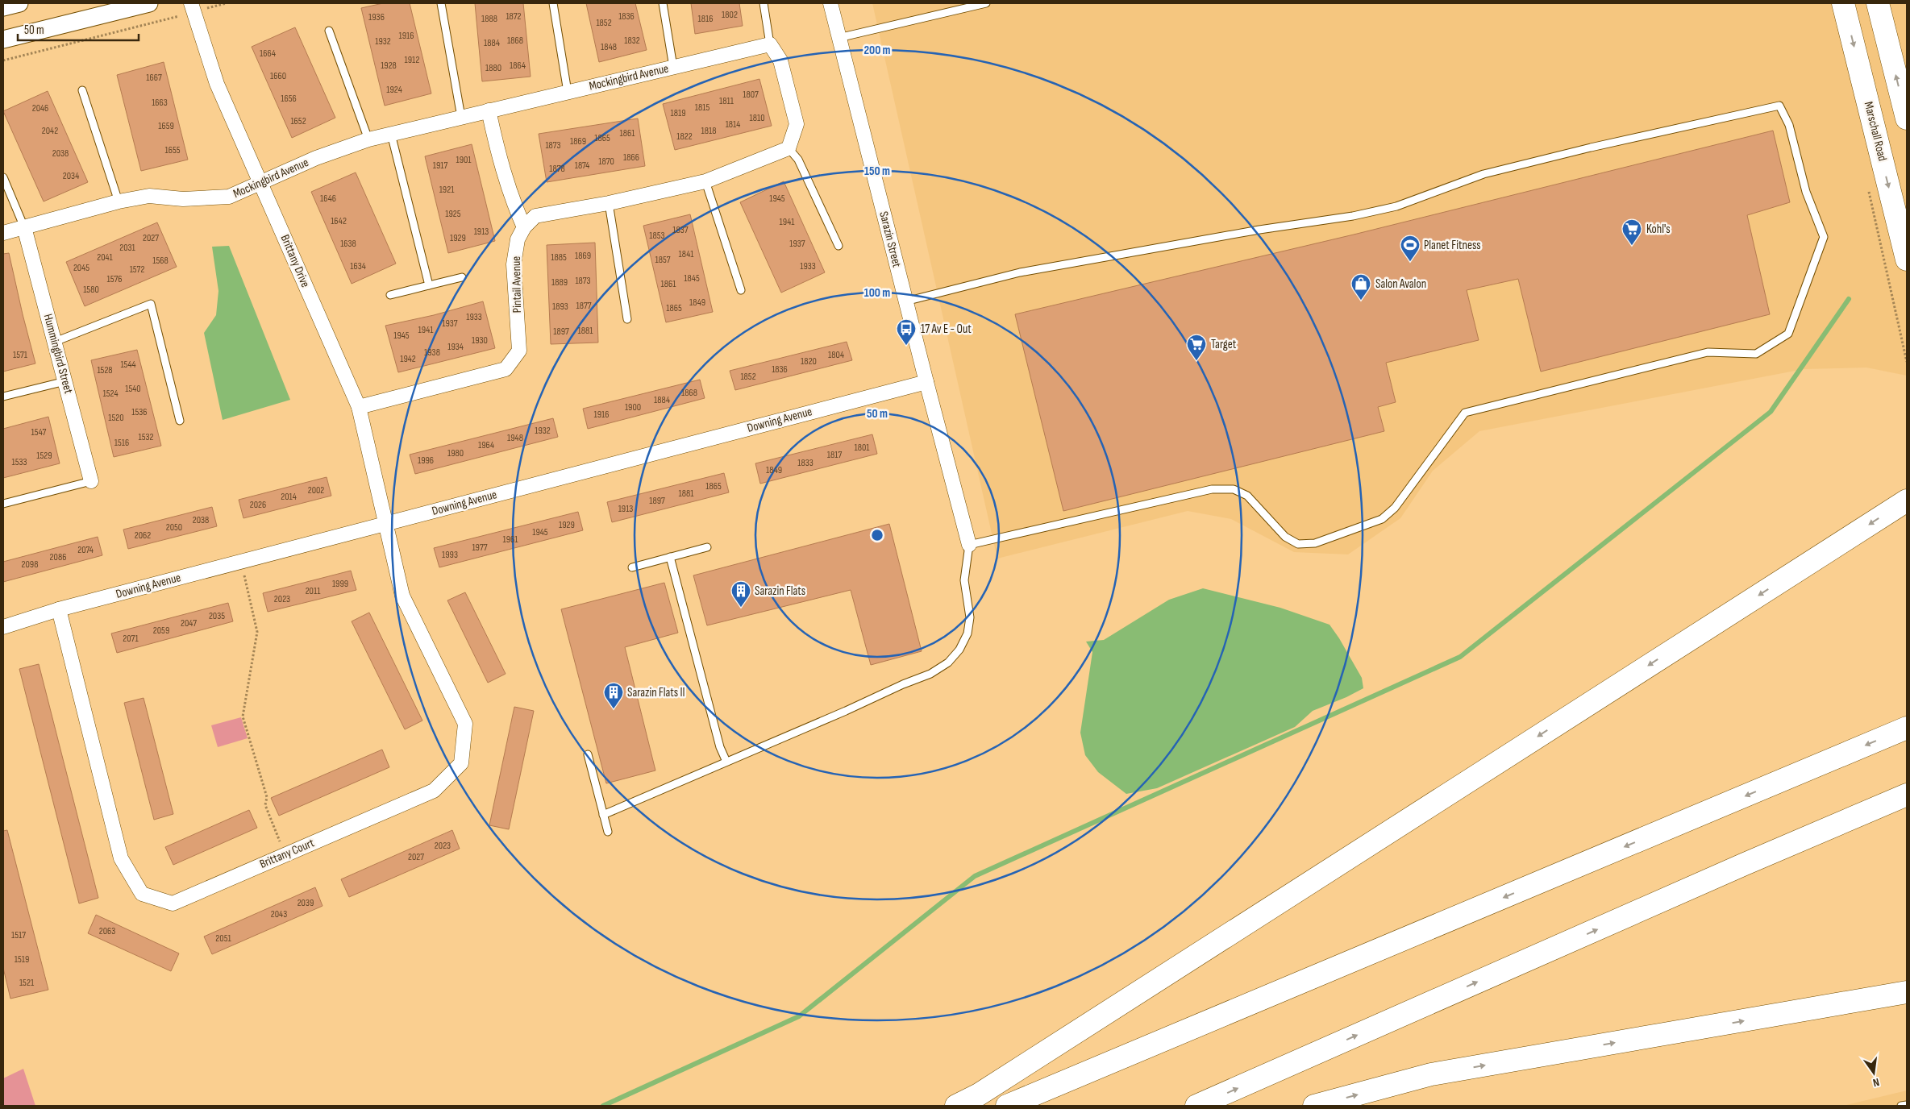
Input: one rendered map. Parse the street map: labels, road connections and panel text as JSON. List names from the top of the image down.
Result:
{
  "streets": {
    "highway": ["Marschall Road"],
    "street": [
      "Mockingbird Avenue",
      "Sarazin Street",
      "Brittany Drive",
      "Pintail Avenue",
      "Hummingbird Street",
      "Downing Avenue",
      "Brittany Court"
    ]
  },
  "crossings": [
    ["Mockingbird Avenue", "Brittany Drive"],
    ["Mockingbird Avenue", "Hummingbird Street"],
    ["Sarazin Street", "Downing Avenue"],
    ["Brittany Drive", "Pintail Avenue"],
    ["Brittany Drive", "Downing Avenue"],
    ["Brittany Drive", "Brittany Court"],
    ["Downing Avenue", "Brittany Court"]
  ],
  "places": {
    "supermarket": ["Kohl's", "Target"],
    "sports": ["Planet Fitness"],
    "shop": ["Salon Avalon"],
    "bus stop": ["17 Av E - Out"],
    "building": ["Sarazin Flats", "Sarazin Flats II"]
  },
  "house_numbers": [
    "1802",
    "1872",
    "1836",
    "1936",
    "1888",
    "1816",
    "1852",
    "1916",
    "1868",
    "1832",
    "1932",
    "1884",
    "1848",
    "1664",
    "1912",
    "1928",
    "1864",
    "1880",
    "1660",
    "1667",
    "1924",
    "1807",
    "1656",
    "1811",
    "1663",
    "1815",
    "2046",
    "1819",
    "1810",
    "1652",
    "1814",
    "1659",
    "2042",
    "1818",
    "1861",
    "1822",
    "1865",
    "1869",
    "1873",
    "1655",
    "2038",
    "1866",
    "1901",
    "1870",
    "1917",
    "1874",
    "1878",
    "2034",
    "1921",
    "1646",
    "1945",
    "1925",
    "1642",
    "1941",
    "1837",
    "1913",
    "1853",
    "2027",
    "1929",
    "1638",
    "1937",
    "2031",
    "1841",
    "1869",
    "2041",
    "1885",
    "1857",
    "1568",
    "1634",
    "1933",
    "2045",
    "1572",
    "1845",
    "1576",
    "1873",
    "1889",
    "1861",
    "1580",
    "1849",
    "1877",
    "1893",
    "1865",
    "1933",
    "1937",
    "1941",
    "1881",
    "1897",
    "1945",
    "1930",
    "1934",
    "1938",
    "1571",
    "1804",
    "1942",
    "1820",
    "1544",
    "1836",
    "1528",
    "1852",
    "1540",
    "1868",
    "1524",
    "1884",
    "1900",
    "1536",
    "1916",
    "1520",
    "1932",
    "1547",
    "1532",
    "1948",
    "1516",
    "1964",
    "1801",
    "1980",
    "1817",
    "1529",
    "1996",
    "1533",
    "1833",
    "1849",
    "1865",
    "2002",
    "1881",
    "2014",
    "1897",
    "2026",
    "1913",
    "2038",
    "1929",
    "2050",
    "1945",
    "2062",
    "1961",
    "1977",
    "2074",
    "1993",
    "2086",
    "2098",
    "1999",
    "2011",
    "2023",
    "2035",
    "2047",
    "2059",
    "2071",
    "2023",
    "2027",
    "2039",
    "2043",
    "2063",
    "1517",
    "2051",
    "1519",
    "1521"
  ],
  "scale_bar": "50 m",
  "north": "bottom",
  "rings": [
    "200 m",
    "150 m",
    "100 m",
    "50 m"
  ]
}
